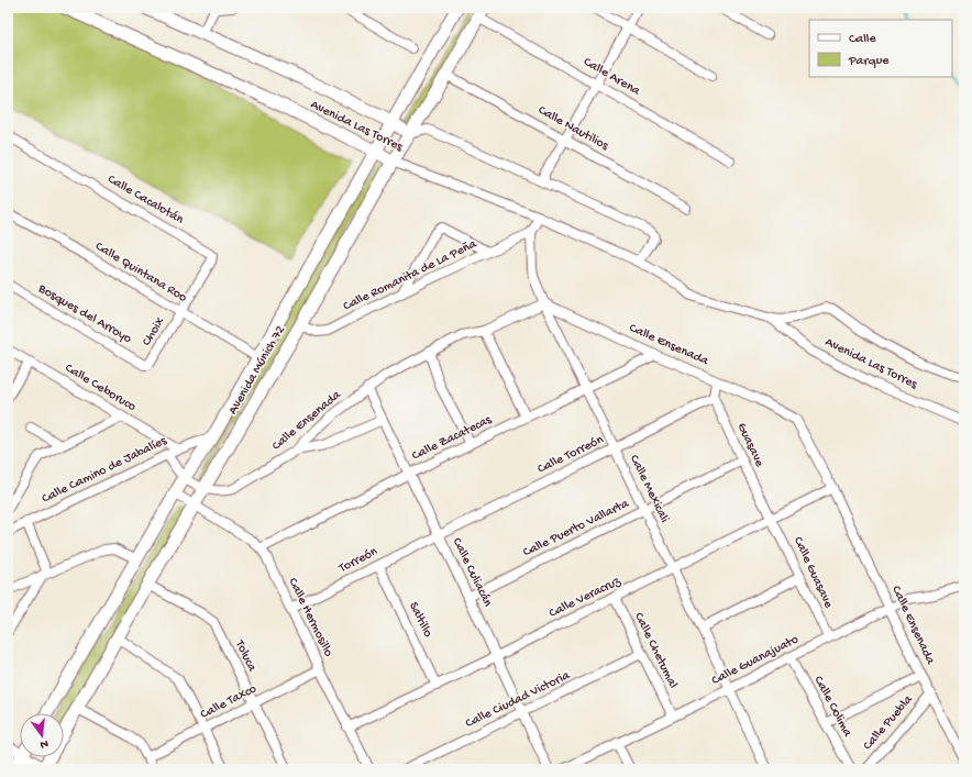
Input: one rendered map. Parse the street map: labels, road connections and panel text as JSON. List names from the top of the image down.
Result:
{
  "streets": {
    "main road": ["Avenida Las Torres", "Avenida Múnich 72"],
    "street": [
      "Calle Arena",
      "Calle Nautilios",
      "Calle Cacalotán",
      "Calle Quintana Roo",
      "Calle Romanita de La Peña",
      "Bosques del Arroyo",
      "Choix",
      "Calle Ensenada",
      "Calle Ceboruco",
      "Calle Zacatecas",
      "Guasave",
      "Calle Torreón",
      "Calle Camino de Jabalíes",
      "Calle Mexicali",
      "Calle Puerto Vallarta",
      "Torreón",
      "Calle Culiacán",
      "Calle Guasave",
      "Calle Veracruz",
      "Calle Hermosillo",
      "Saltillo",
      "Calle Chetumal",
      "Toluca",
      "Calle Guanajuato",
      "Calle Ciudad Victoria",
      "Calle Taxco",
      "Calle Colima",
      "Calle Puebla"
    ]
  },
  "crossings": [
    ["Calle Arena", "Avenida Múnich 72"],
    ["Avenida Las Torres", "Avenida Múnich 72"],
    ["Calle Nautilios", "Avenida Múnich 72"],
    ["Calle Cacalotán", "Calle Quintana Roo"],
    ["Calle Cacalotán", "Choix"],
    ["Calle Quintana Roo", "Choix"],
    ["Calle Quintana Roo", "Avenida Múnich 72"],
    ["Calle Romanita de La Peña", "Avenida Múnich 72"],
    ["Calle Romanita de La Peña", "Calle Mexicali"],
    ["Bosques del Arroyo", "Choix"],
    ["Calle Ensenada", "Avenida Múnich 72"],
    ["Calle Ensenada", "Calle Zacatecas"],
    ["Calle Ensenada", "Calle Mexicali"],
    ["Calle Ensenada", "Calle Culiacán"],
    ["Calle Ensenada", "Calle Veracruz"],
    ["Calle Ensenada", "Calle Guanajuato"],
    ["Calle Ensenada", "Calle Puebla"],
    ["Avenida Múnich 72", "Calle Camino de Jabalíes"],
    ["Avenida Múnich 72", "Calle Hermosillo"],
    ["Avenida Múnich 72", "Toluca"],
    ["Calle Ceboruco", "Calle Camino de Jabalíes"],
    ["Calle Zacatecas", "Calle Mexicali"],
    ["Calle Zacatecas", "Calle Culiacán"],
    ["Calle Zacatecas", "Calle Hermosillo"],
    ["Guasave", "Calle Torreón"],
    ["Guasave", "Calle Puerto Vallarta"],
    ["Guasave", "Calle Guasave"],
    ["Guasave", "Calle Veracruz"],
    ["Calle Torreón", "Calle Mexicali"],
    ["Calle Torreón", "Torreón"],
    ["Calle Torreón", "Calle Culiacán"],
    ["Calle Mexicali", "Calle Puerto Vallarta"],
    ["Calle Mexicali", "Calle Veracruz"],
    ["Calle Mexicali", "Calle Guanajuato"],
    ["Calle Puerto Vallarta", "Calle Culiacán"],
    ["Torreón", "Calle Culiacán"],
    ["Torreón", "Calle Hermosillo"],
    ["Torreón", "Saltillo"],
    ["Calle Culiacán", "Calle Veracruz"],
    ["Calle Culiacán", "Calle Ciudad Victoria"],
    ["Calle Guasave", "Calle Veracruz"],
    ["Calle Guasave", "Calle Guanajuato"],
    ["Calle Veracruz", "Calle Hermosillo"],
    ["Calle Veracruz", "Saltillo"],
    ["Calle Veracruz", "Calle Chetumal"],
    ["Calle Hermosillo", "Calle Taxco"],
    ["Calle Chetumal", "Calle Guanajuato"],
    ["Calle Chetumal", "Calle Ciudad Victoria"],
    ["Toluca", "Calle Taxco"],
    ["Calle Guanajuato", "Calle Colima"]
  ],
  "legend": ["Calle", "Parque"],
  "north": "bottom"
}
